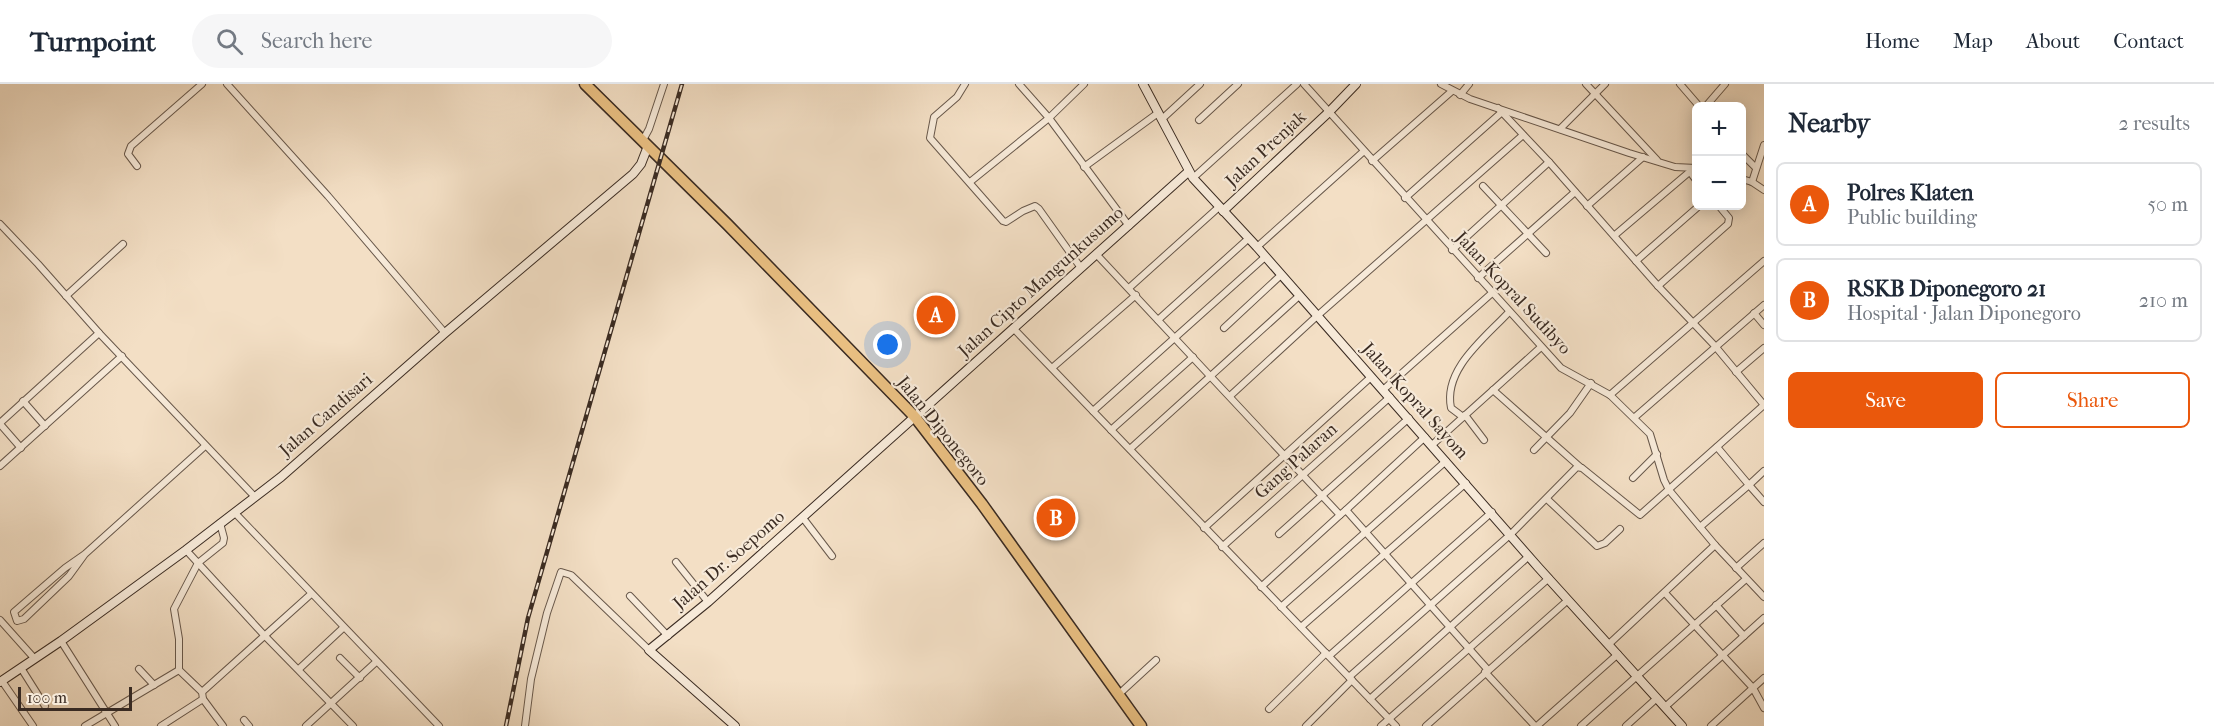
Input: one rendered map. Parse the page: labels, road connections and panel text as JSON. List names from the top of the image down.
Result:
{
  "streets": {
    "highway": ["Jalan Diponegoro"],
    "street": [
      "Jalan Prenjak",
      "Jalan Cipto Mangunkusumo",
      "Jalan Kopral Sudibyo",
      "Jalan Kopral Sayom",
      "Jalan Candisari",
      "Gang Palaran",
      "Jalan Dr. Soepomo"
    ]
  },
  "crossings": [
    ["Jalan Prenjak", "Jalan Kopral Sudibyo"],
    ["Jalan Prenjak", "Jalan Kopral Sayom"],
    ["Jalan Cipto Mangunkusumo", "Jalan Kopral Sayom"],
    ["Jalan Cipto Mangunkusumo", "Jalan Diponegoro"],
    ["Jalan Cipto Mangunkusumo", "Jalan Dr. Soepomo"],
    ["Jalan Kopral Sayom", "Gang Palaran"],
    ["Jalan Candisari", "Jalan Diponegoro"],
    ["Jalan Diponegoro", "Jalan Dr. Soepomo"]
  ],
  "scale_bar": "100 m",
  "page": {
    "header": "Turnpoint",
    "search": "Search here",
    "nav": [
      "Home",
      "Map",
      "About",
      "Contact"
    ],
    "heading": ["Nearby", "2 results"],
    "map_buttons": ["+", "−"],
    "list": [
      {
        "mark": "A",
        "name": "Polres Klaten",
        "note": "Public building",
        "value": "50 m"
      },
      {
        "mark": "B",
        "name": "RSKB Diponegoro 21",
        "note": "Hospital · Jalan Diponegoro",
        "value": "210 m"
      }
    ],
    "pins": ["A", "B"],
    "buttons": ["Save", "Share"],
    "scale": "100 m"
  }
}
